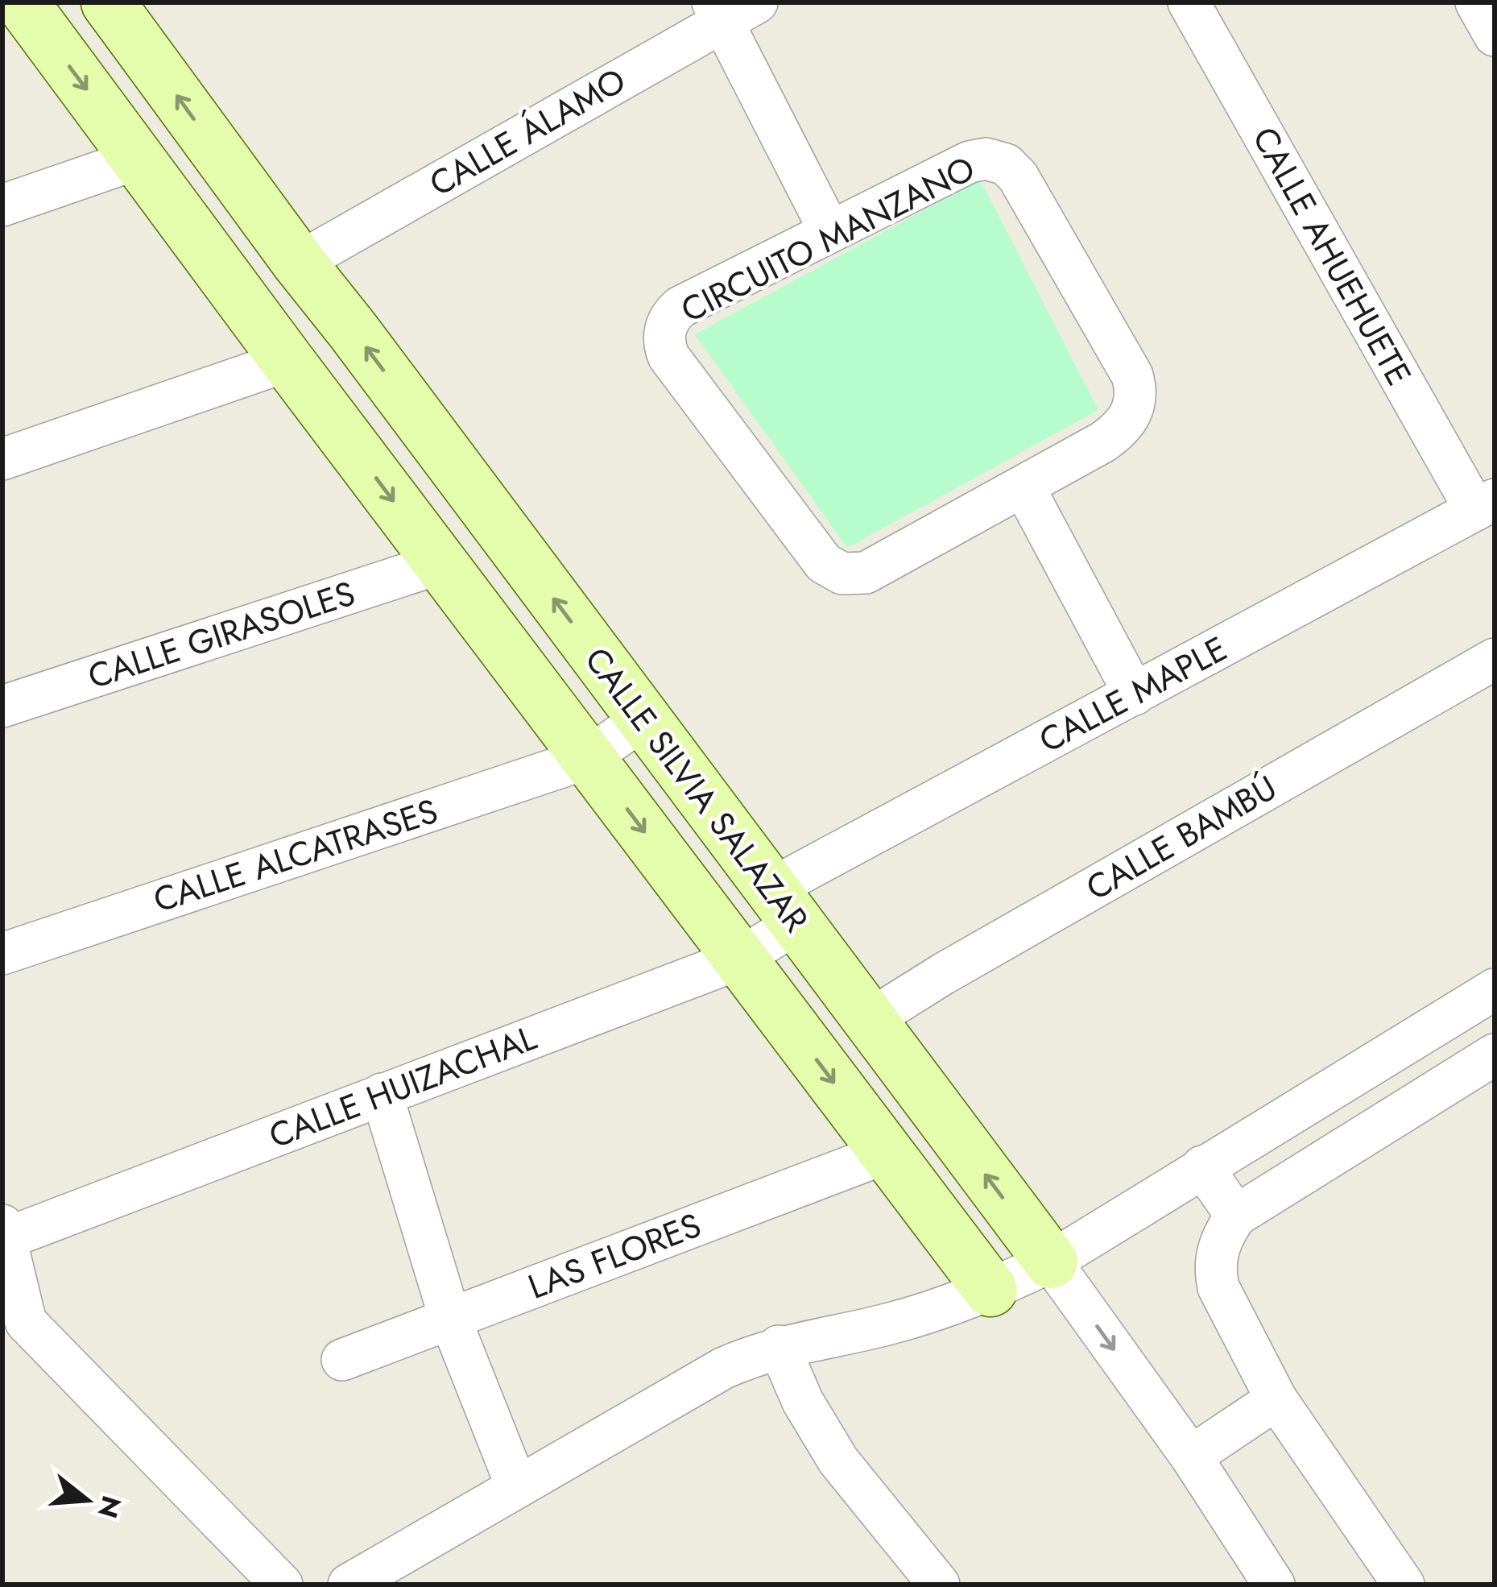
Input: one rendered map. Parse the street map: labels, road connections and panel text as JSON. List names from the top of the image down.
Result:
{
  "streets": {
    "street": [
      "CALLE ÁLAMO",
      "CIRCUITO MANZANO",
      "CALLE AHUEHUETE",
      "CALLE GIRASOLES",
      "CALLE MAPLE",
      "CALLE SILVIA SALAZAR",
      "CALLE BAMBÚ",
      "CALLE ALCATRASES",
      "CALLE HUIZACHAL",
      "LAS FLORES"
    ]
  },
  "crossings": [
    ["CALLE ÁLAMO", "CALLE SILVIA SALAZAR"],
    ["CALLE AHUEHUETE", "CALLE MAPLE"],
    ["CALLE MAPLE", "CALLE SILVIA SALAZAR"],
    ["CALLE MAPLE", "CALLE HUIZACHAL"],
    ["CALLE SILVIA SALAZAR", "CALLE BAMBÚ"],
    ["CALLE SILVIA SALAZAR", "CALLE ALCATRASES"],
    ["CALLE SILVIA SALAZAR", "CALLE HUIZACHAL"]
  ],
  "north": "right"
}
